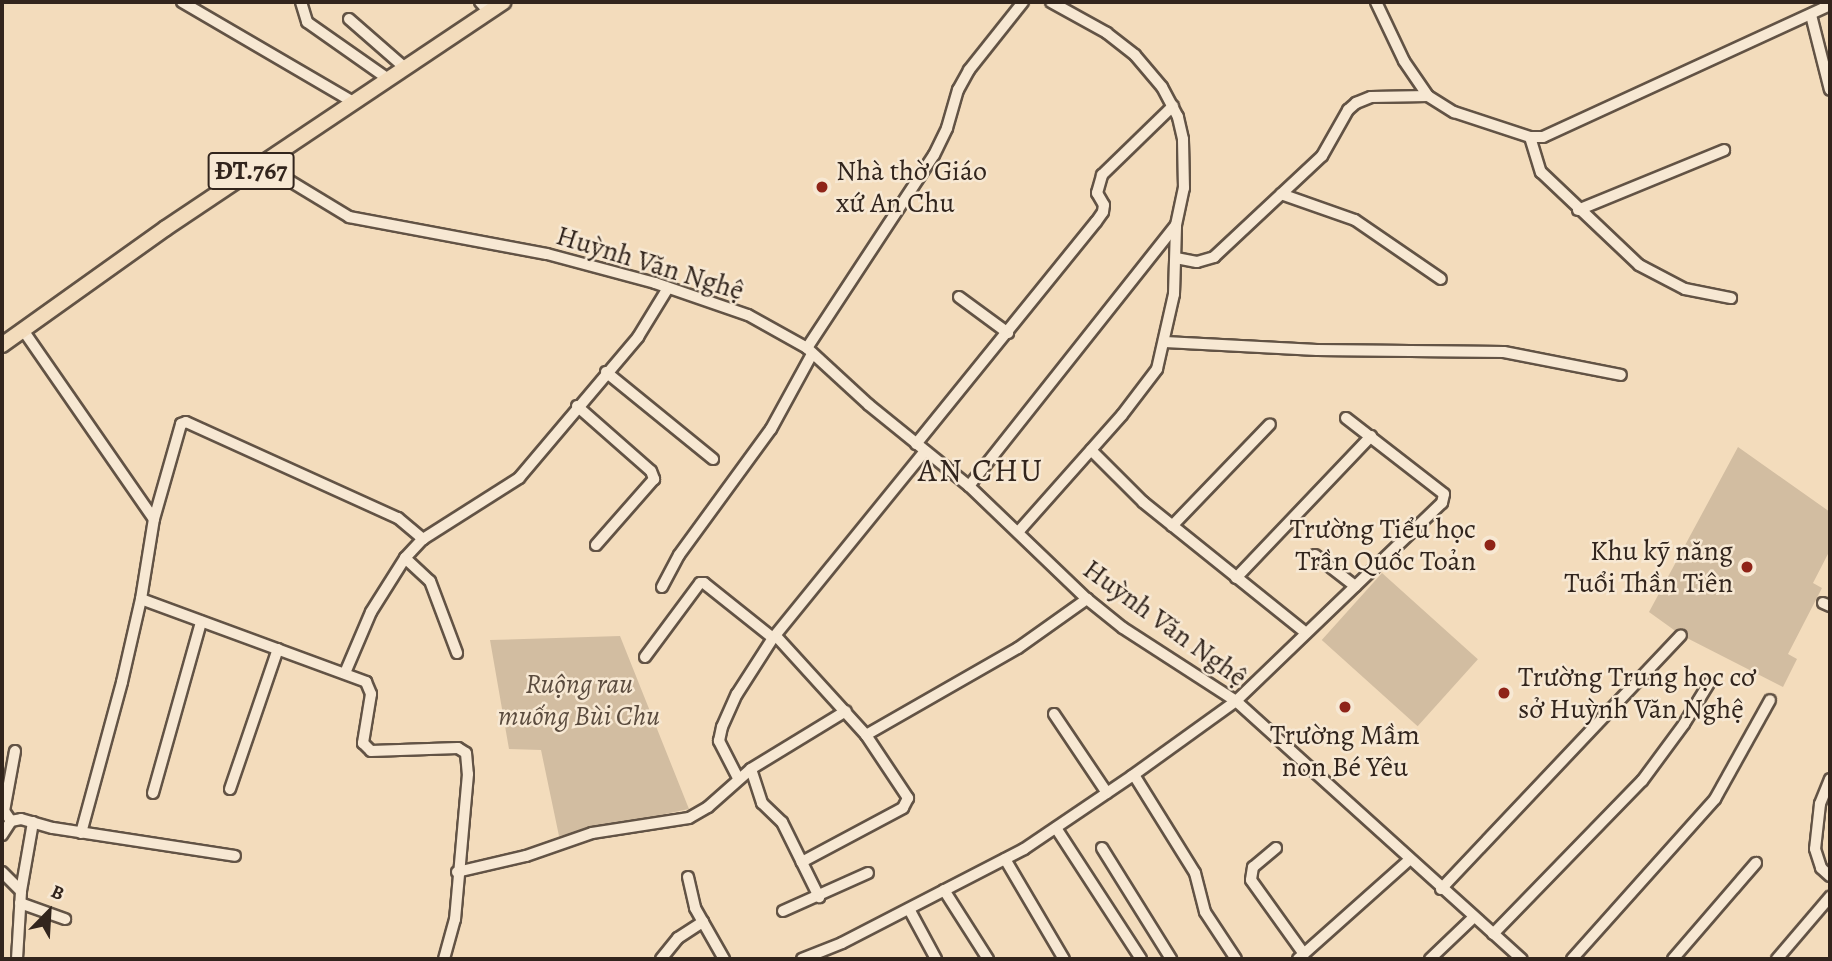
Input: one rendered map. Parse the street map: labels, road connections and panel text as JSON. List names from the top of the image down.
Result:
{
  "streets": {
    "main road": ["ĐT.767"],
    "street": ["Huỳnh Văn Nghệ"]
  },
  "crossings": [
    ["ĐT.767", "Huỳnh Văn Nghệ"]
  ],
  "districts": ["AN CHU"],
  "parks": ["Ruộng rau muống Bùi Chu"],
  "places": [
    "Nhà thờ Giáo xứ An Chu",
    "Trường Tiểu học Trần Quốc Toản",
    "Khu kỹ năng Tuổi Thần Tiên",
    "Trường Trung học cơ sở Huỳnh Văn Nghệ",
    "Trường Mầm non Bé Yêu"
  ],
  "north": "top right"
}
